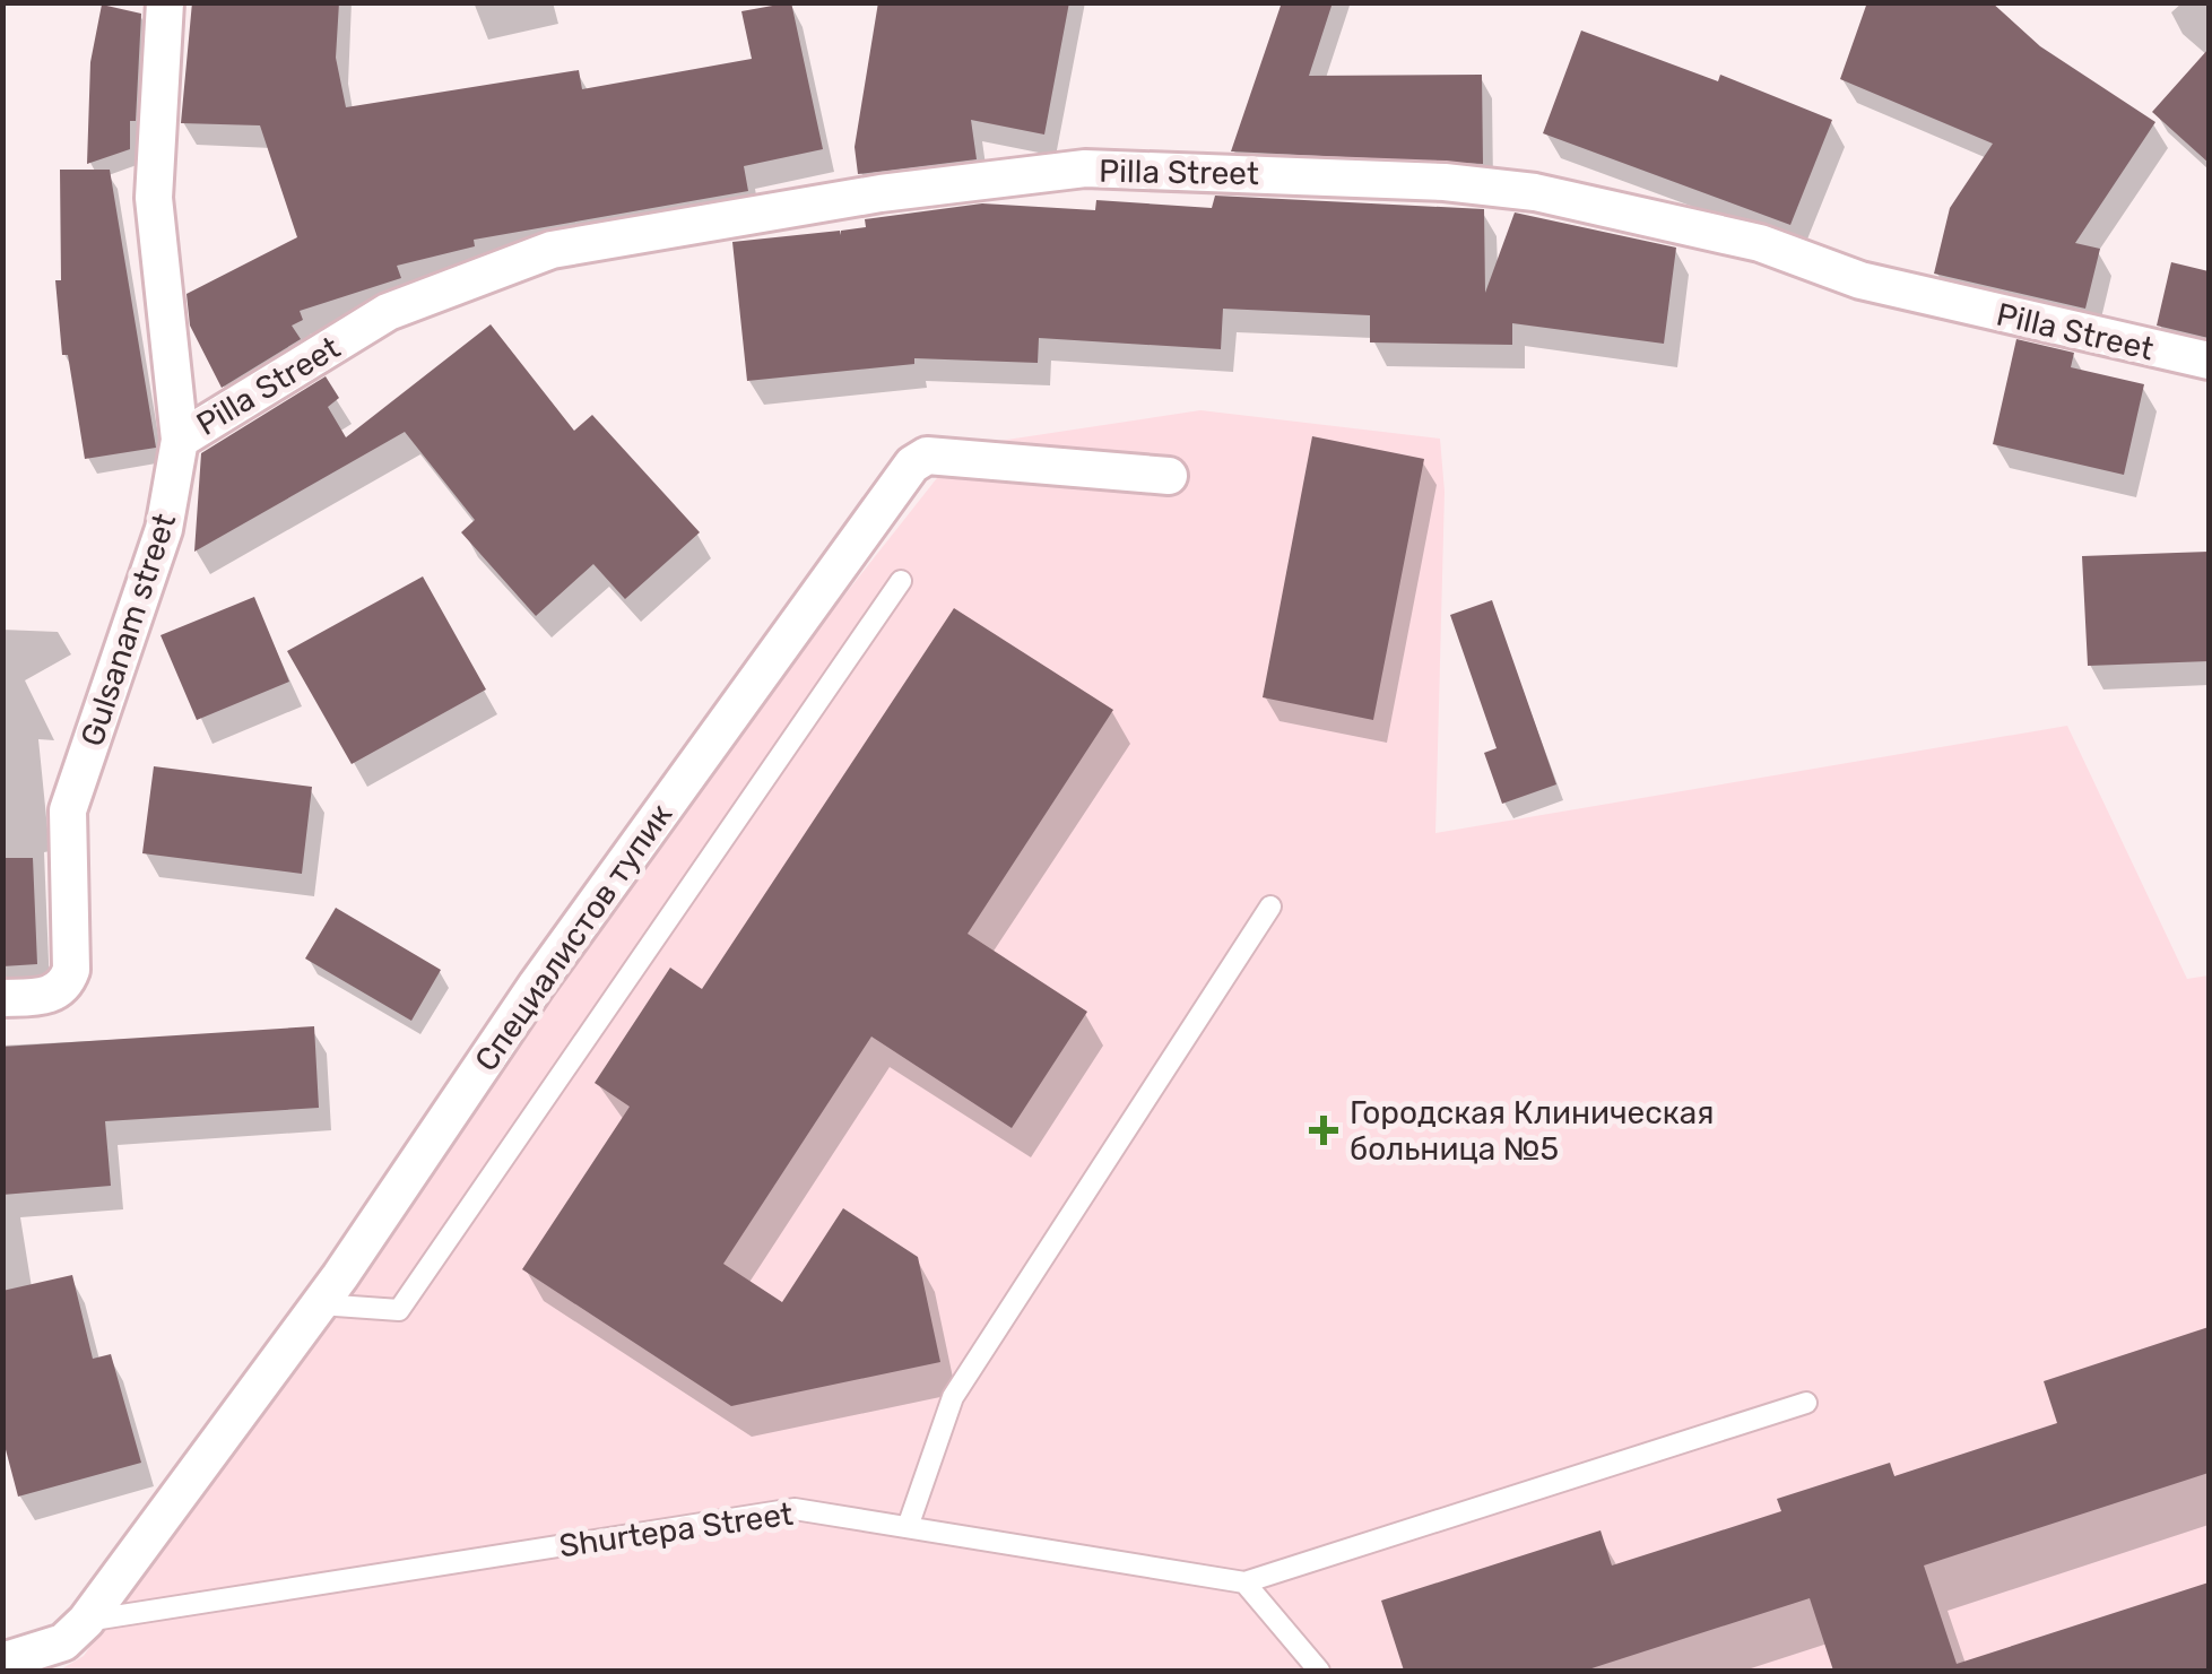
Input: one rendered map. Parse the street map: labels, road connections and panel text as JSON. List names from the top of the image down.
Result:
{
  "streets": {
    "street": [
      "Pilla Street",
      "Gulsanam street",
      "Специалистов тупик",
      "Shurtepa Street"
    ]
  },
  "crossings": [
    ["Pilla Street", "Gulsanam street"],
    ["Специалистов тупик", "Shurtepa Street"]
  ],
  "places": {
    "health": ["Городская Клиническая больница №5"]
  }
}
